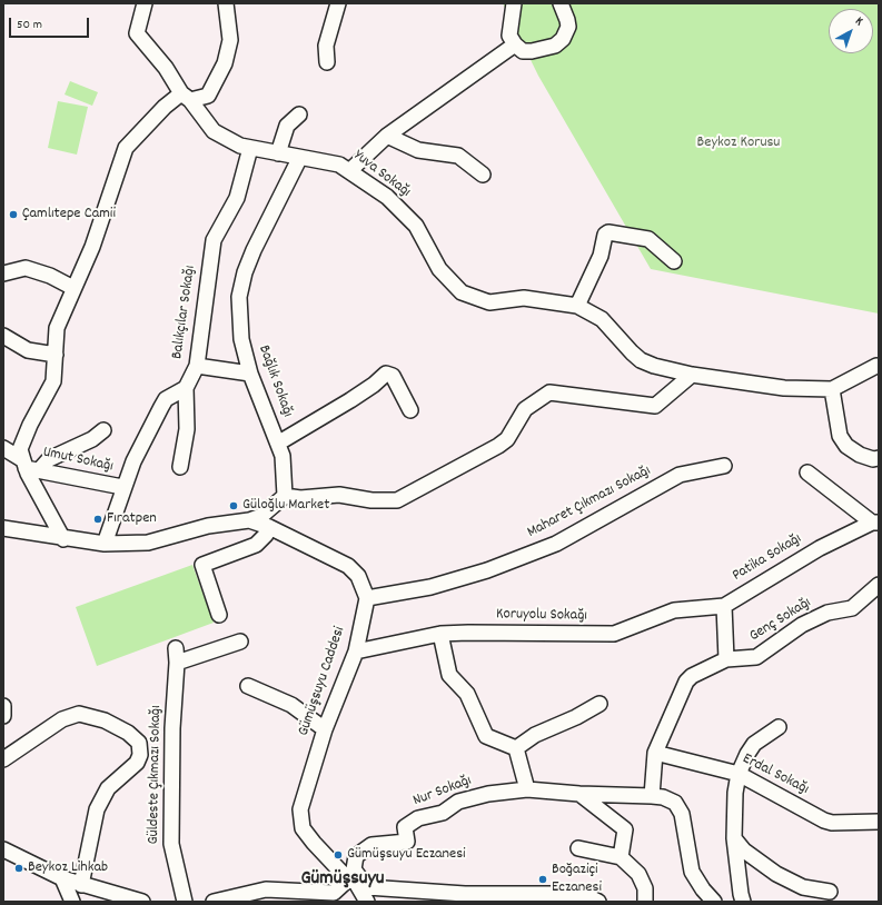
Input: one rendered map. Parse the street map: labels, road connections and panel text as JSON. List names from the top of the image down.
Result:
{
  "streets": {
    "street": [
      "Yuva Sokağı",
      "Balıkçılar Sokağı",
      "Bağlık Sokağı",
      "Umut Sokağı",
      "Maharet Çıkmazı Sokağı",
      "Patika Sokağı",
      "Koruyolu Sokağı",
      "Genç Sokağı",
      "Gümüşsuyu Caddesi",
      "Güldeste Çıkmazı Sokağı",
      "Erdal Sokağı",
      "Nur Sokağı"
    ]
  },
  "crossings": [
    ["Yuva Sokağı", "Balıkçılar Sokağı"],
    ["Yuva Sokağı", "Bağlık Sokağı"],
    ["Maharet Çıkmazı Sokağı", "Gümüşsuyu Caddesi"],
    ["Patika Sokağı", "Koruyolu Sokağı"],
    ["Koruyolu Sokağı", "Gümüşsuyu Caddesi"],
    ["Genç Sokağı", "Erdal Sokağı"],
    ["Genç Sokağı", "Nur Sokağı"],
    ["Gümüşsuyu Caddesi", "Nur Sokağı"]
  ],
  "districts": ["Gümüşsuyu"],
  "parks": ["Beykoz Korusu"],
  "places": [
    "Çamlıtepe Camii",
    "Güloğlu Market",
    "Fıratpen",
    "Gümüşsuyu Eczanesi",
    "Beykoz Lihkab",
    "Boğaziçi Eczanesi"
  ],
  "scale_bar": "50 m",
  "north": "top right"
}
